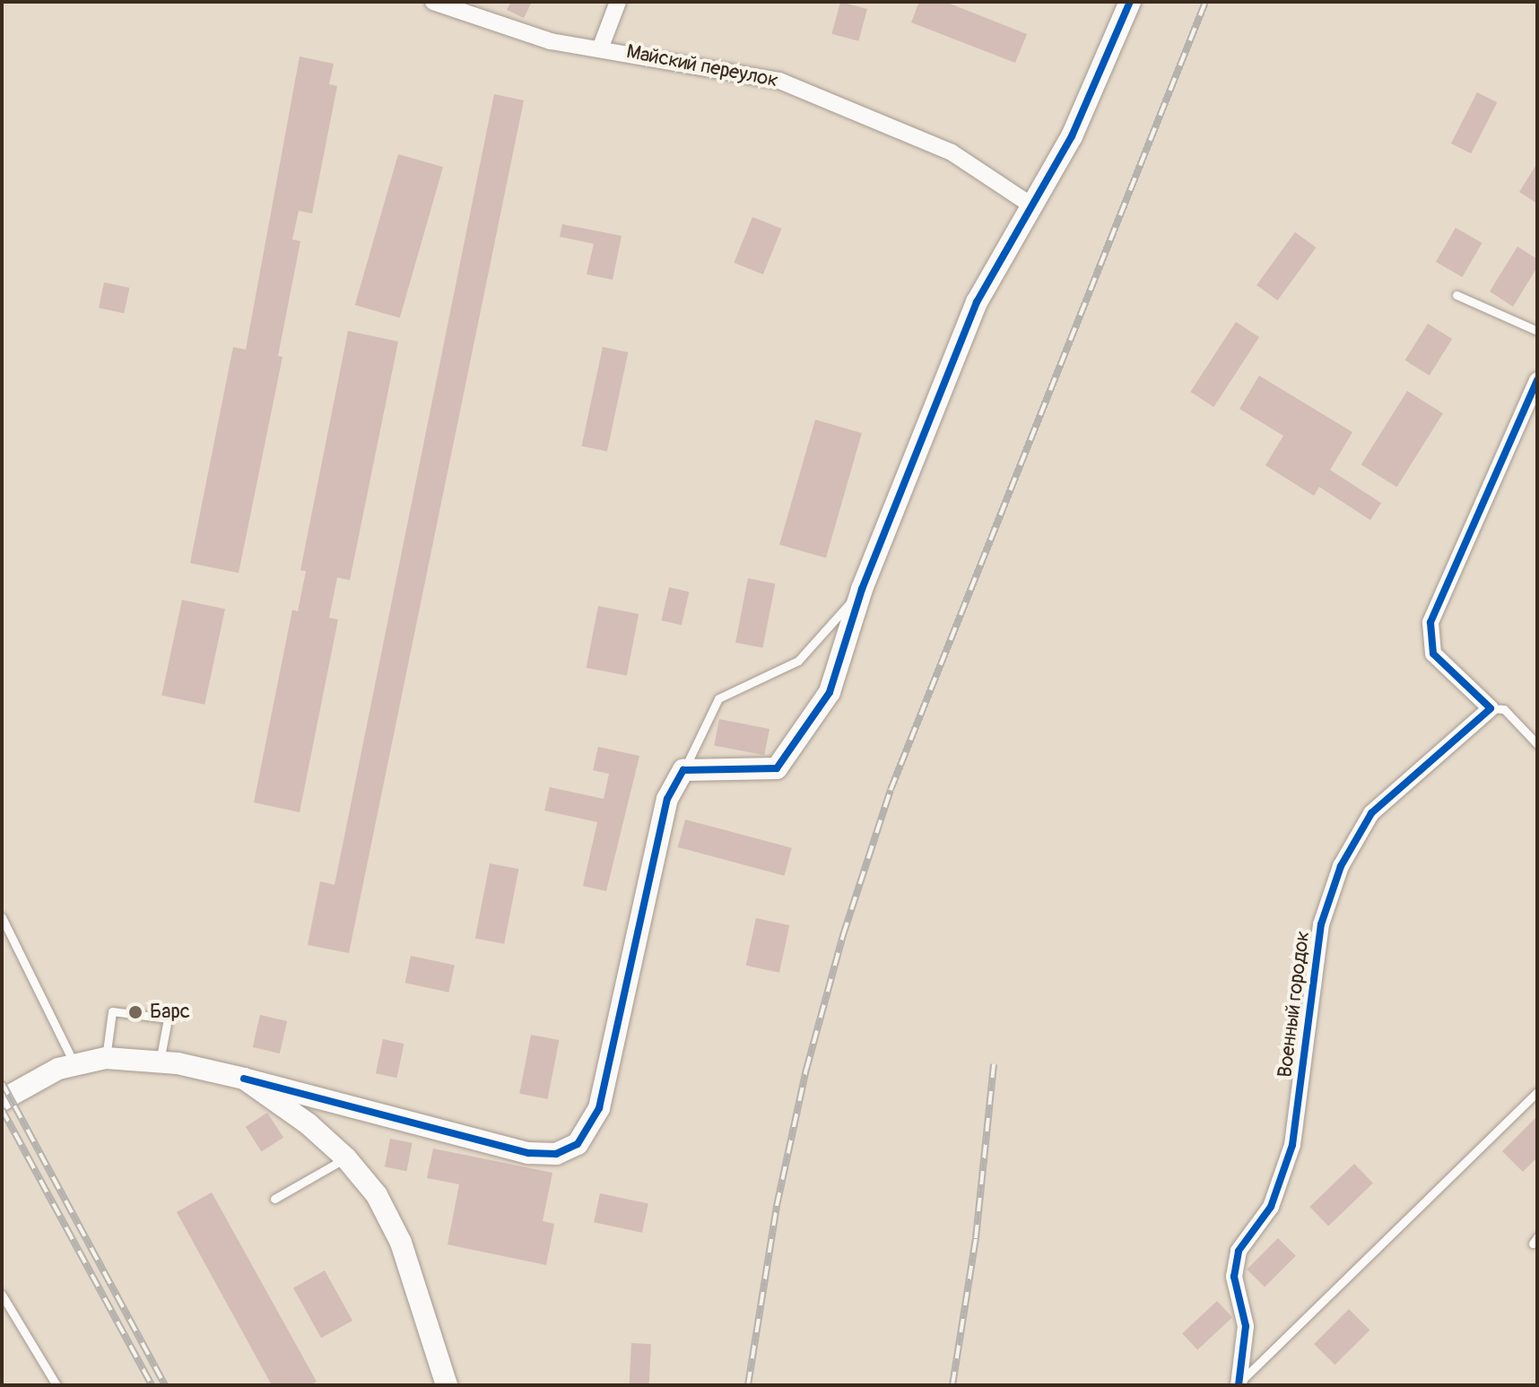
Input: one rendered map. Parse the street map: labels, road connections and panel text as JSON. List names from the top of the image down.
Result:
{
  "streets": {
    "street": ["Майский переулок", "Военный городок"]
  },
  "places": ["Барс"]
}
